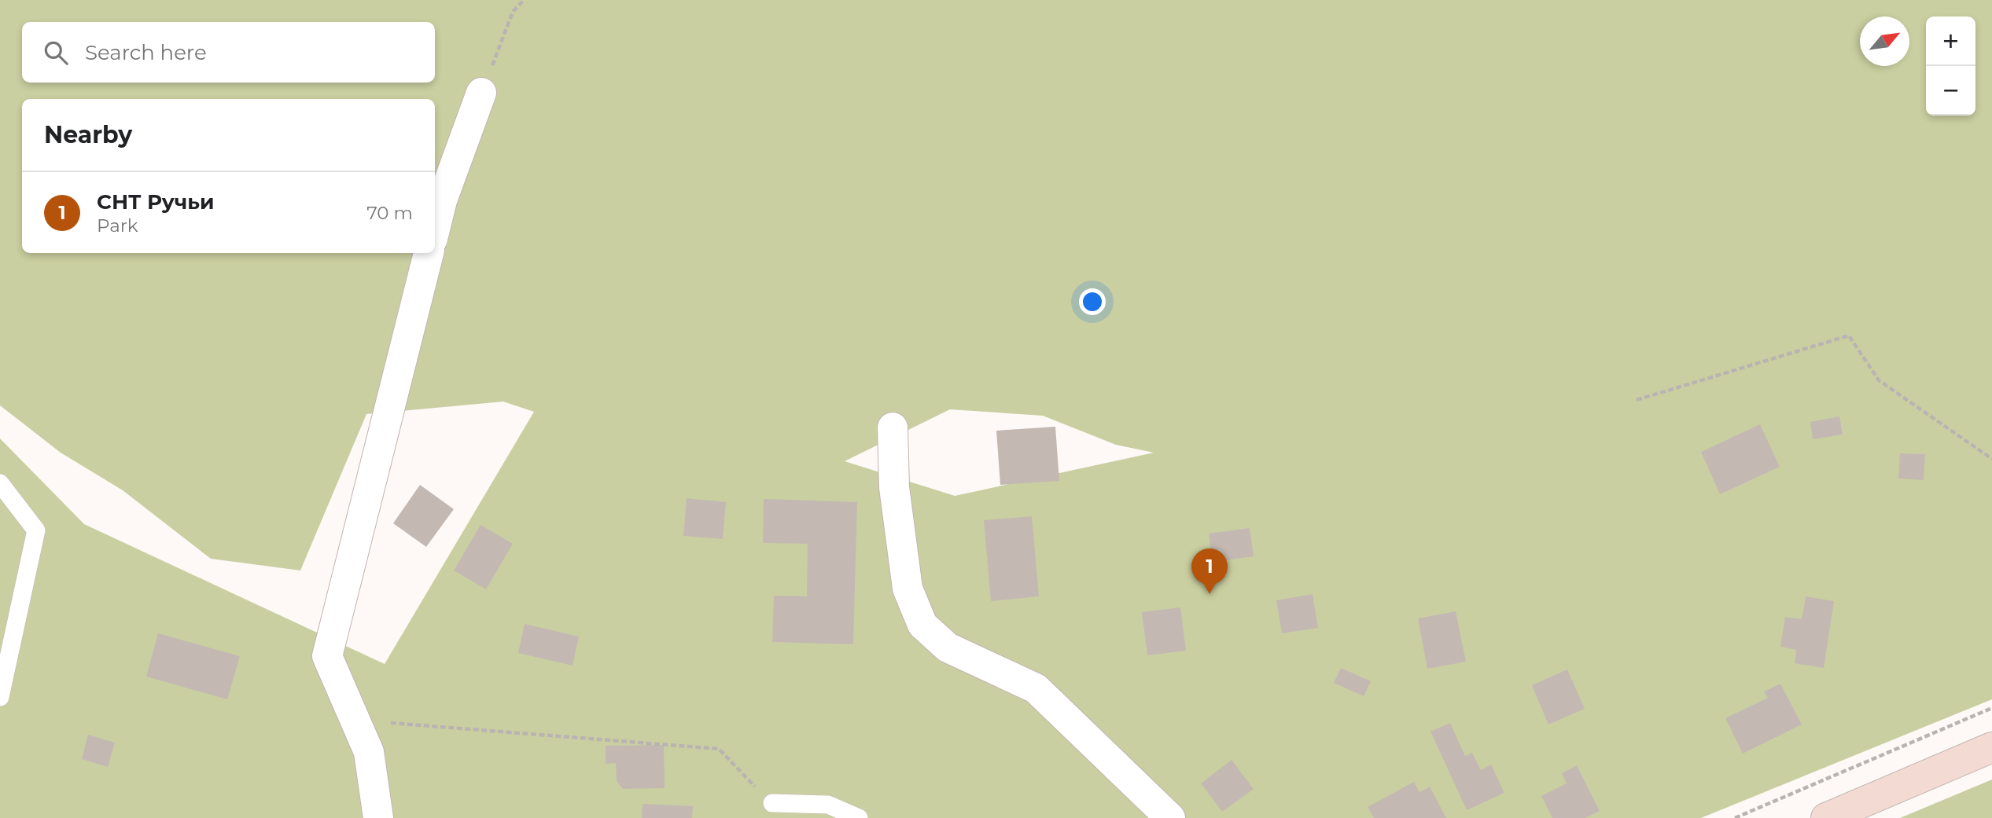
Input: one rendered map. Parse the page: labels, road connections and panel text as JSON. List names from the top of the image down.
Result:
{
  "north": "top right",
  "page": {
    "map_buttons": ["+", "−"],
    "search": "Search here",
    "heading": "Nearby",
    "list": [
      {
        "mark": "1",
        "name": "СНТ Ручьи",
        "note": "Park",
        "value": "70 m"
      }
    ],
    "pins": "1"
  }
}
